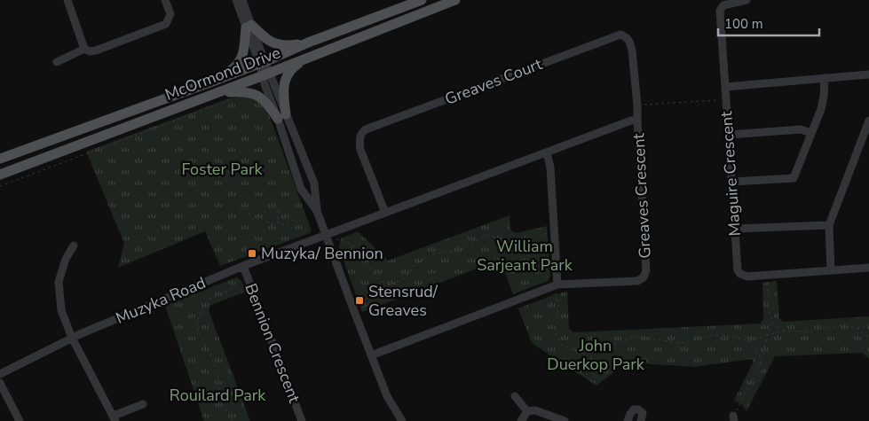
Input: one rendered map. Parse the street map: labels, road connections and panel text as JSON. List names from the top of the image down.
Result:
{
  "streets": {
    "main road": ["McOrmond Drive"],
    "street": [
      "Greaves Court",
      "Maguire Crescent",
      "Greaves Crescent",
      "Muzyka Road",
      "Bennion Crescent"
    ]
  },
  "crossings": [
    ["Greaves Court", "Greaves Crescent"],
    ["Greaves Crescent", "Muzyka Road"],
    ["Muzyka Road", "Bennion Crescent"]
  ],
  "parks": [
    "Foster Park",
    "William Sarjeant Park",
    "John Duerkop Park",
    "Rouilard Park"
  ],
  "places": {
    "transit": ["Muzyka/ Bennion", "Stensrud/ Greaves"]
  },
  "scale_bar": "100 m"
}
